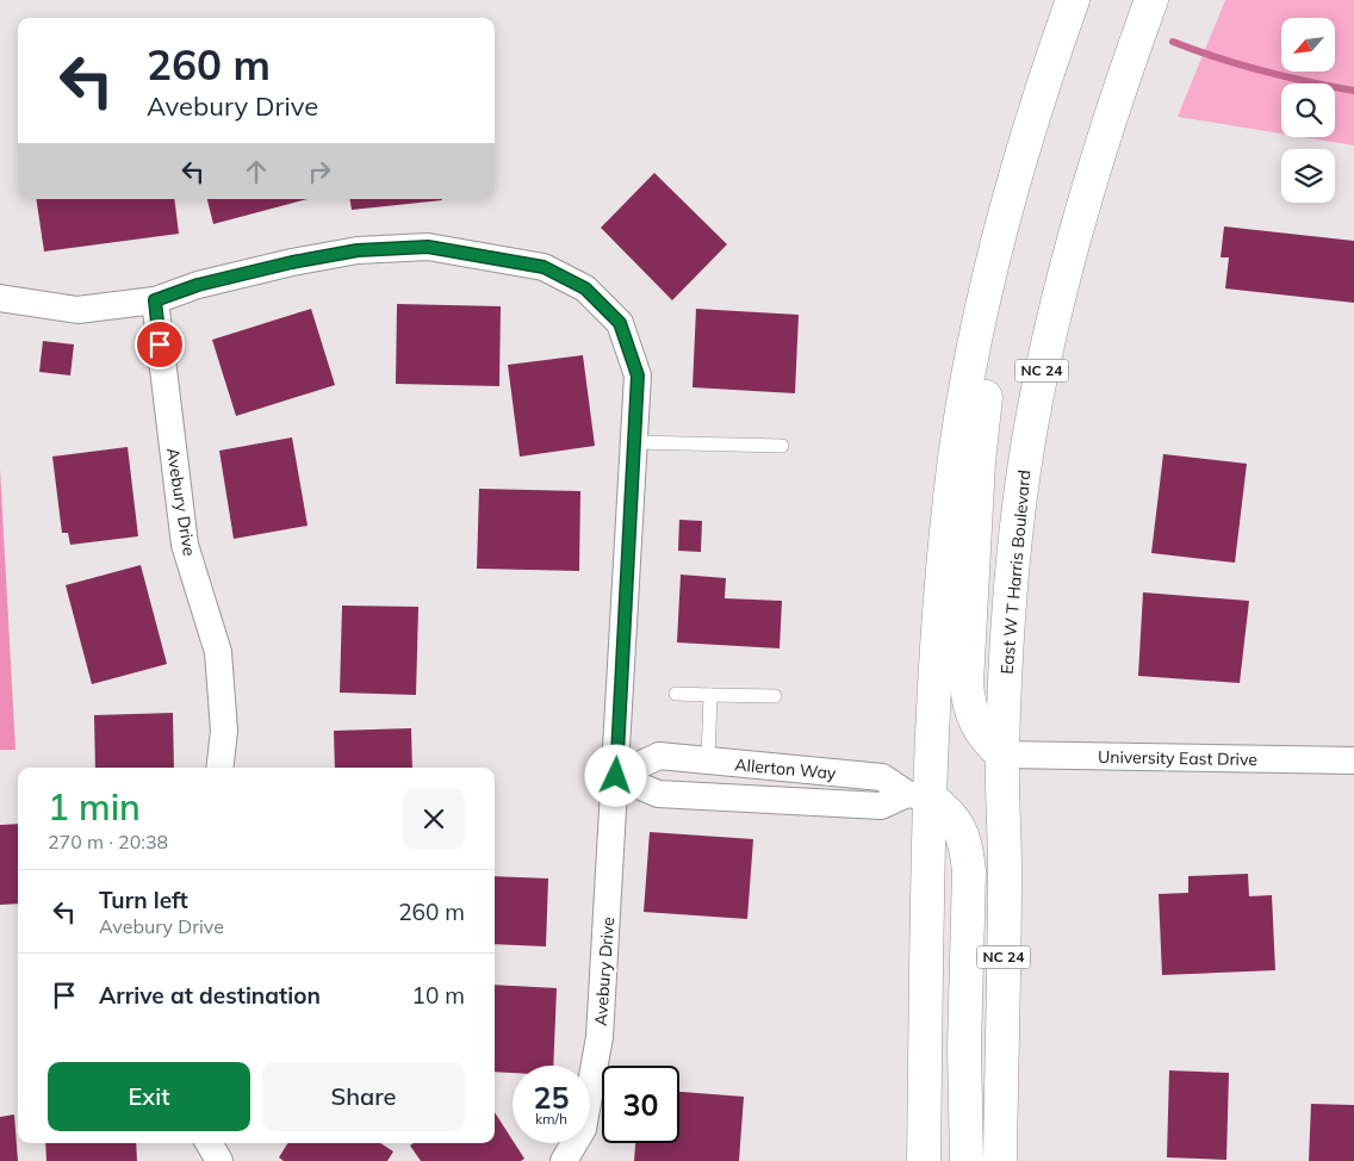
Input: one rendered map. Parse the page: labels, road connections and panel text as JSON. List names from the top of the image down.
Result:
{
  "streets": {
    "main road": ["NC 24", "East W T Harris Boulevard"],
    "street": ["Avebury Drive", "University East Drive", "Allerton Way"]
  },
  "crossings": [
    ["Avebury Drive", "Allerton Way"],
    ["East W T Harris Boulevard", "University East Drive"]
  ],
  "north": "bottom left",
  "page": {
    "turn": ["260 m", "Avebury Drive"],
    "heading": ["1 min", "270 m · 20:38"],
    "list": [
      {
        "name": "Turn left",
        "note": "Avebury Drive",
        "value": "260 m"
      },
      {
        "name": "Arrive at destination",
        "value": "10 m"
      }
    ],
    "buttons": ["Exit", "Share"],
    "speed": "25 km/h",
    "limit": "30"
  }
}
